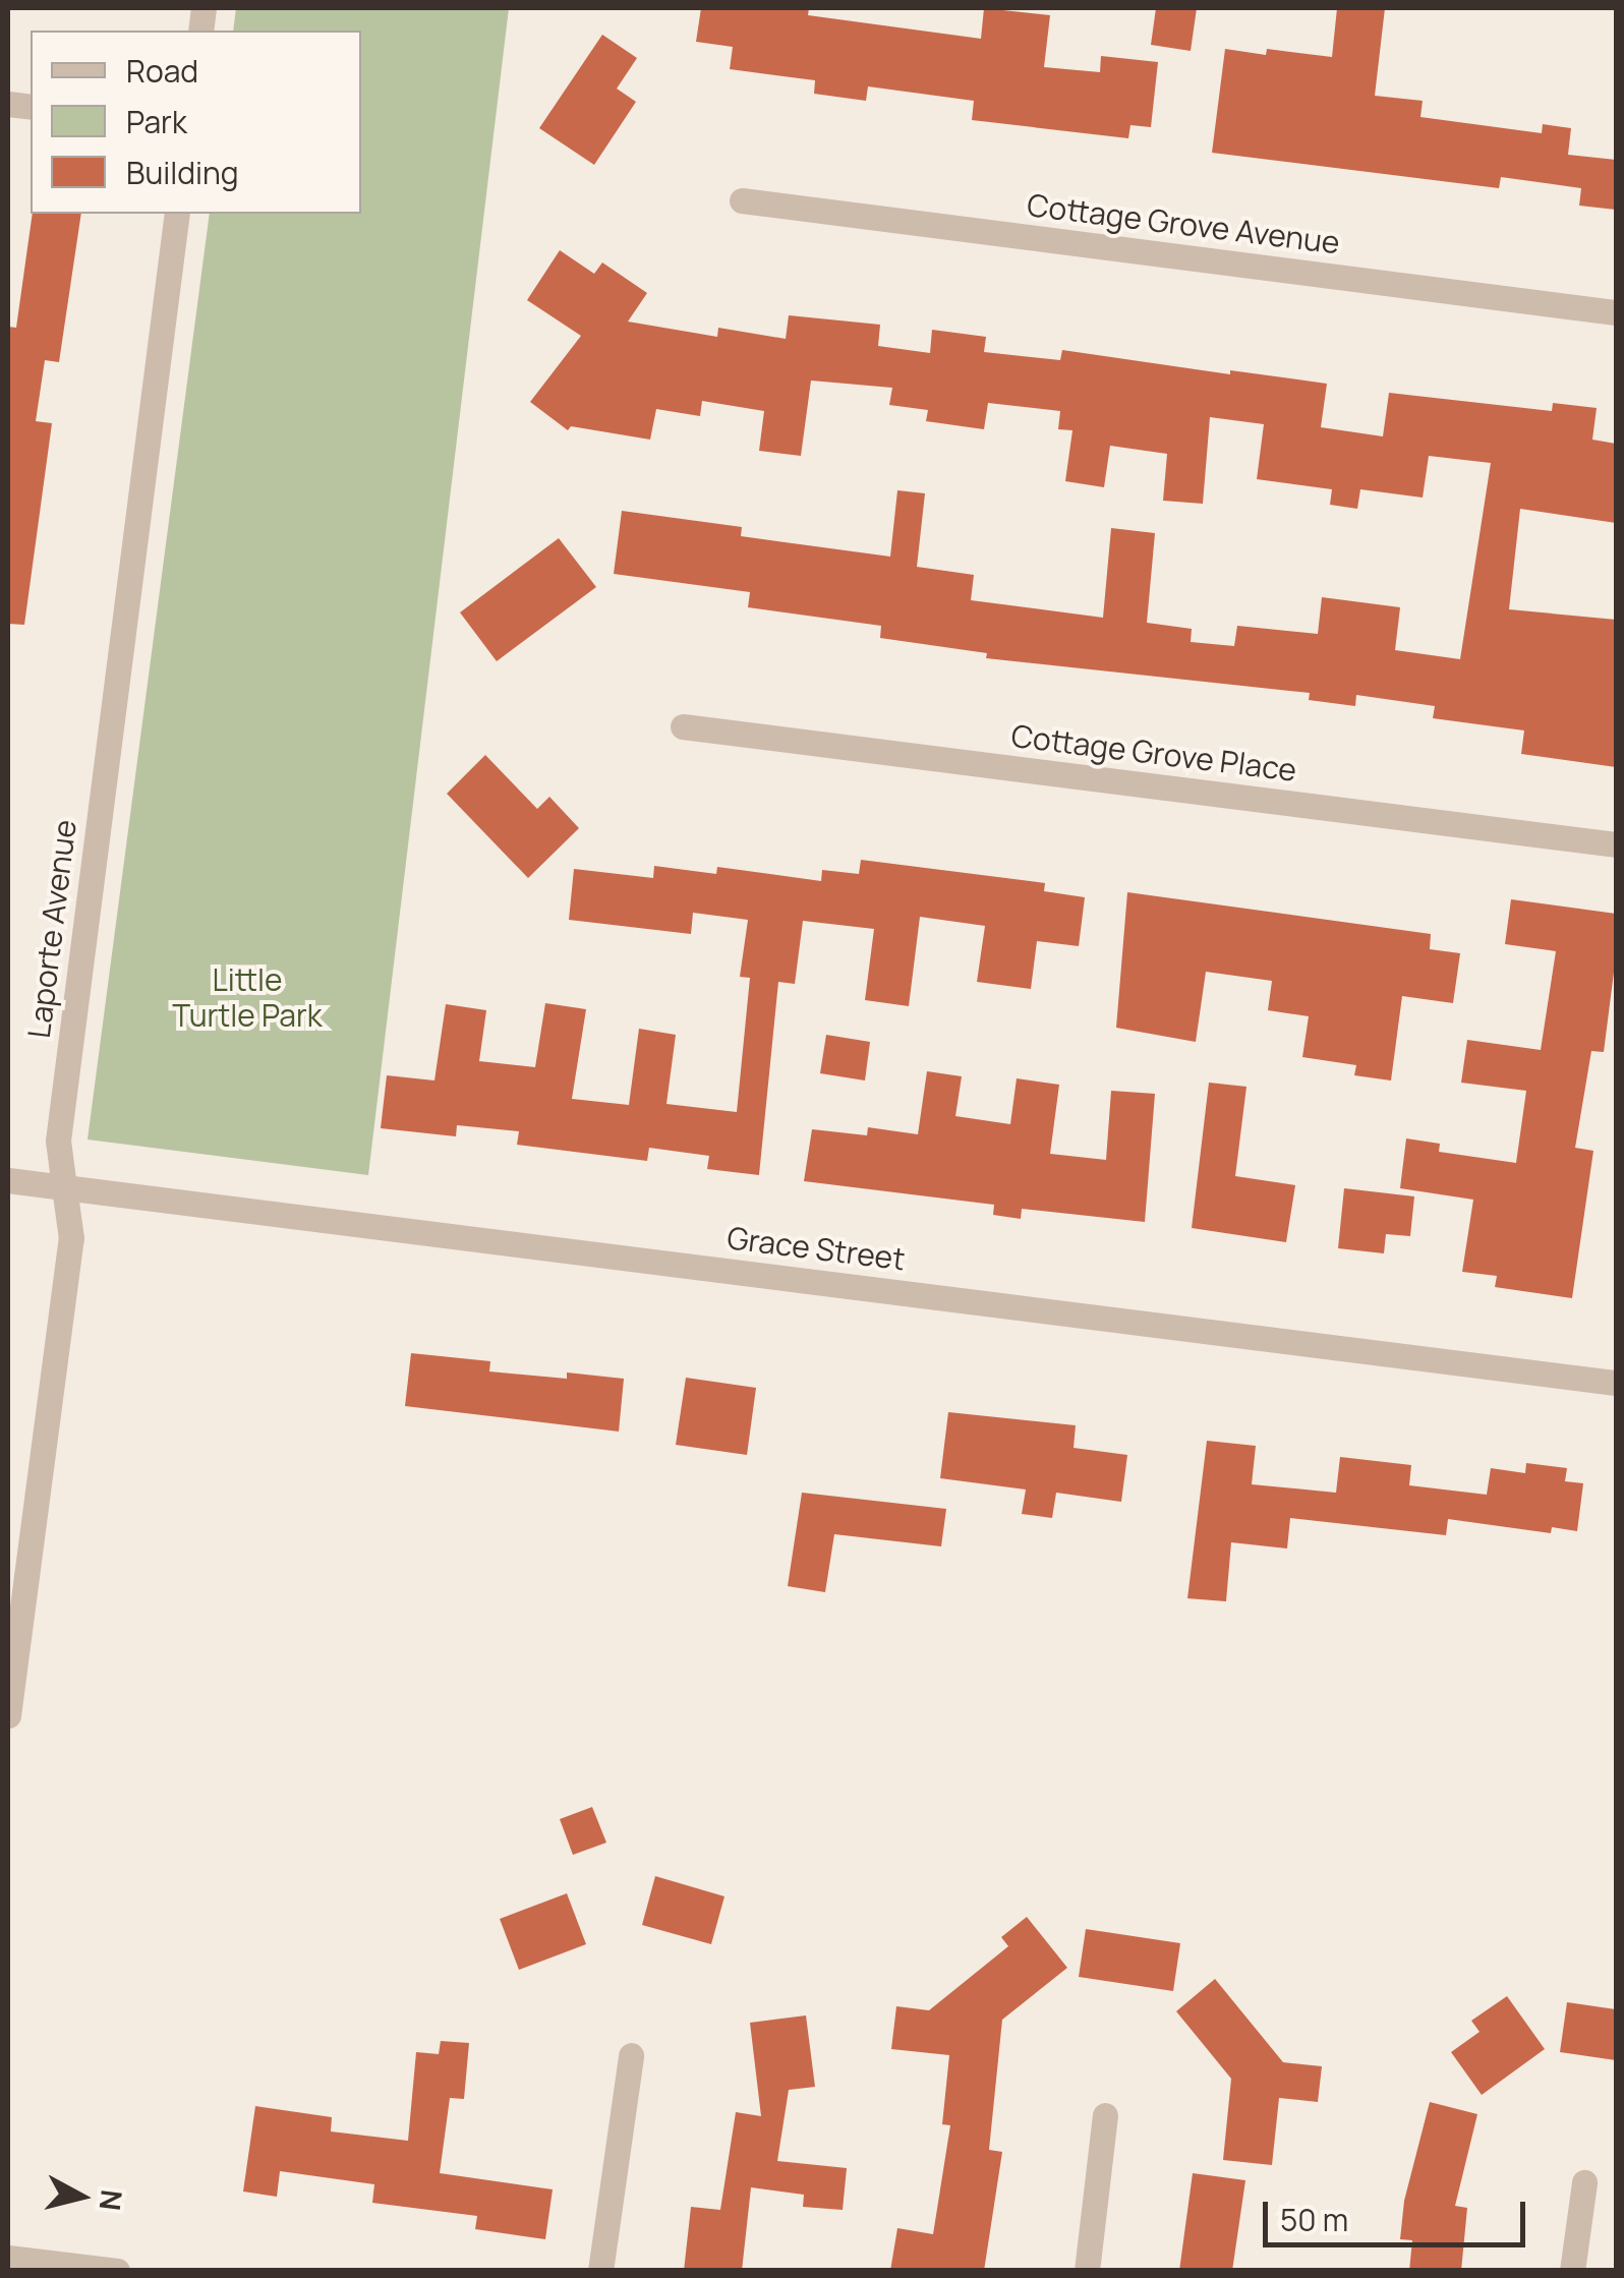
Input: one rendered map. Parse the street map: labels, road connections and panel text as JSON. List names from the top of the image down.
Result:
{
  "streets": {
    "street": [
      "Cottage Grove Avenue",
      "Cottage Grove Place",
      "Laporte Avenue",
      "Grace Street"
    ]
  },
  "crossings": [
    ["Laporte Avenue", "Grace Street"]
  ],
  "parks": ["Little Turtle Park"],
  "legend": ["Road", "Park", "Building"],
  "scale_bar": "50 m",
  "north": "right"
}
